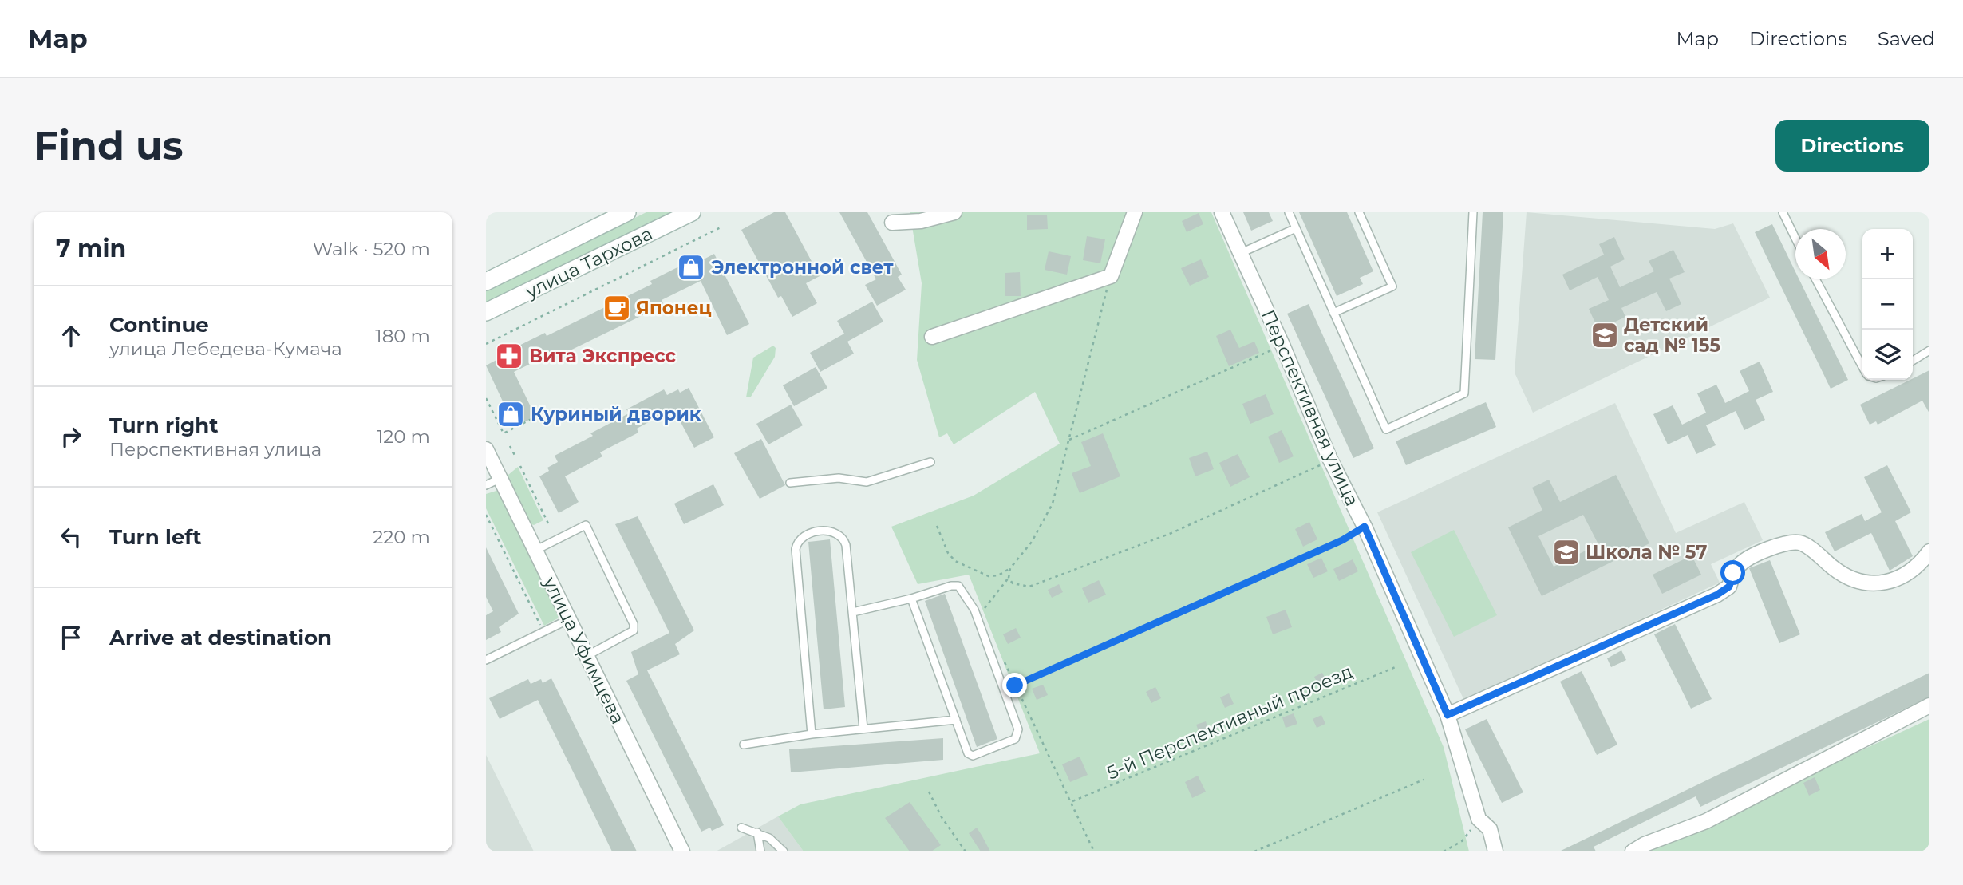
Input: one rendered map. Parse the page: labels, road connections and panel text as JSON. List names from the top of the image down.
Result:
{
  "streets": {
    "main road": ["улица Тархова"],
    "street": ["Перспективная улица", "улица Уфимцева"],
    "path": ["5-й Перспективный проезд"]
  },
  "places": {
    "shop": ["Электронной свет", "Куриный дворик"],
    "cafe": ["Японец"],
    "school or university": ["Детский сад № 155", "Школа № 57"],
    "pharmacy": ["Вита Экспресс"]
  },
  "north": "bottom right",
  "page": {
    "header": "Map",
    "nav": ["Map", "Directions", "Saved"],
    "buttons": "Directions",
    "title": "Find us",
    "heading": ["7 min", "Walk · 520 m"],
    "map_buttons": ["+", "−"],
    "list": [
      ["Continue", "улица Лебедева-Кумача", "180 m"],
      ["Turn right", "Перспективная улица", "120 m"],
      ["Turn left", "220 m"],
      "Arrive at destination"
    ]
  }
}
